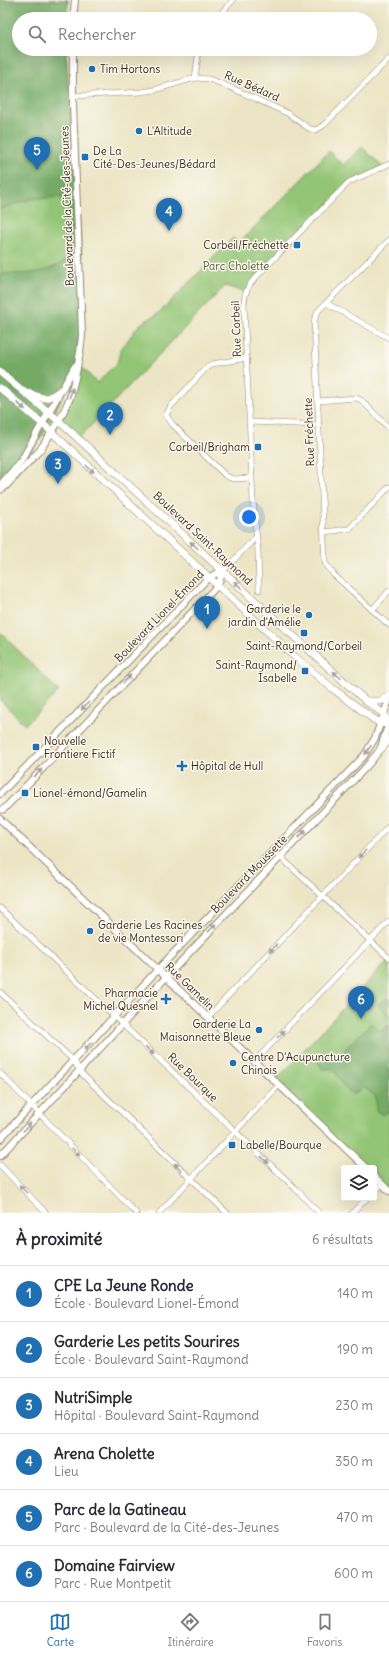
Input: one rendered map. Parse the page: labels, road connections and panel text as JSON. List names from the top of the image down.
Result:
{
  "streets": {
    "main road": ["Boulevard Saint-Raymond"],
    "street": [
      "Rue Bédard",
      "Boulevard de la Cité-des-Jeunes",
      "Rue Corbeil",
      "Rue Fréchette",
      "Boulevard Lionel-Émond",
      "Boulevard Moussette",
      "Rue Gamelin",
      "Rue Bourque"
    ]
  },
  "crossings": [
    ["Rue Bédard", "Boulevard de la Cité-des-Jeunes"],
    ["Boulevard de la Cité-des-Jeunes", "Boulevard Saint-Raymond"],
    ["Boulevard Saint-Raymond", "Boulevard Lionel-Émond"],
    ["Boulevard Saint-Raymond", "Boulevard Moussette"],
    ["Boulevard Moussette", "Rue Gamelin"],
    ["Boulevard Moussette", "Rue Bourque"]
  ],
  "one_way": ["Rue Bourque"],
  "parks": ["Parc Cholette"],
  "places": {
    "other": [
      "Tim Hortons",
      "L'Altitude",
      "Garderie le jardin d'Amélie",
      "Garderie Les Racines de vie Montessori",
      "Garderie La Maisonnette Bleue",
      "Centre D'Acupuncture Chinois"
    ],
    "transit": [
      "De La Cité-Des-Jeunes/Bédard",
      "Corbeil/Fréchette",
      "Corbeil/Brigham",
      "Saint-Raymond/Corbeil",
      "Saint-Raymond/ Isabelle",
      "Nouvelle Frontiere Fictif",
      "Lionel-émond/Gamelin",
      "Labelle/Bourque"
    ],
    "health": ["Hôpital de Hull", "Pharmacie Michel Quesnel"]
  },
  "page": {
    "search": "Rechercher",
    "pins": [
      "5",
      "4",
      "2",
      "3",
      "1",
      "6"
    ],
    "heading": ["À proximité", "6 résultats"],
    "list": [
      {
        "mark": "1",
        "name": "CPE La Jeune Ronde",
        "note": "École · Boulevard Lionel-Émond",
        "value": "140 m"
      },
      {
        "mark": "2",
        "name": "Garderie Les petits Sourires",
        "note": "École · Boulevard Saint-Raymond",
        "value": "190 m"
      },
      {
        "mark": "3",
        "name": "NutriSimple",
        "note": "Hôpital · Boulevard Saint-Raymond",
        "value": "230 m"
      },
      {
        "mark": "4",
        "name": "Arena Cholette",
        "note": "Lieu",
        "value": "350 m"
      },
      {
        "mark": "5",
        "name": "Parc de la Gatineau",
        "note": "Parc · Boulevard de la Cité-des-Jeunes",
        "value": "470 m"
      },
      {
        "mark": "6",
        "name": "Domaine Fairview",
        "note": "Parc · Rue Montpetit",
        "value": "600 m"
      }
    ],
    "nav": ["Carte", "Itinéraire", "Favoris"]
  }
}
